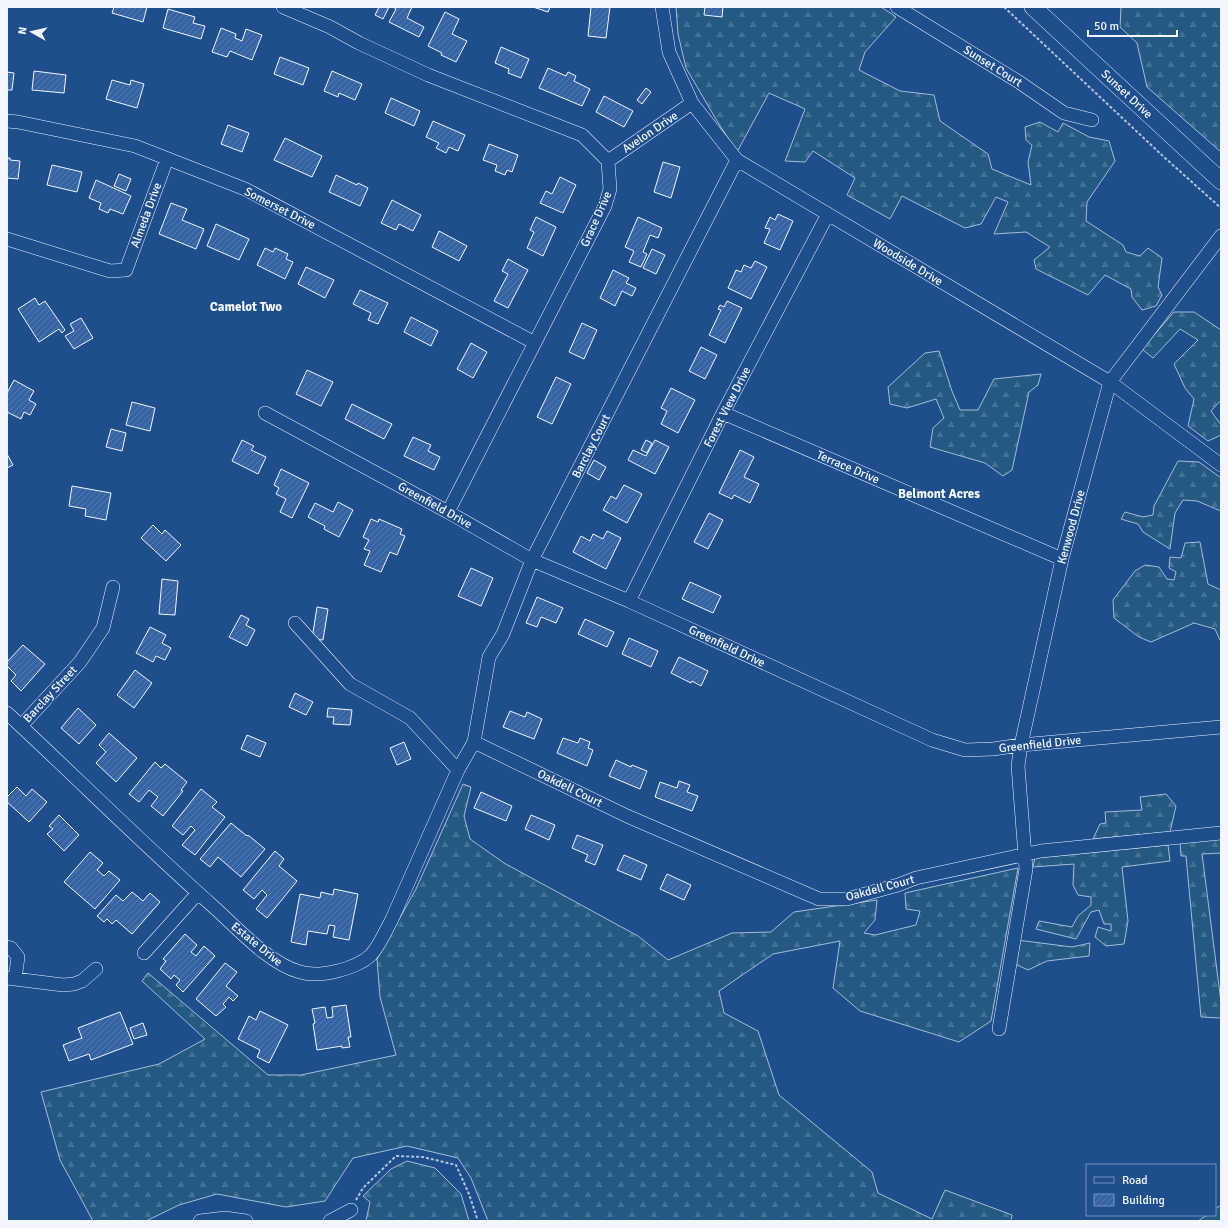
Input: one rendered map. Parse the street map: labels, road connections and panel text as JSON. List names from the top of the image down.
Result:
{
  "streets": {
    "main road": ["Sunset Drive"],
    "street": [
      "Sunset Court",
      "Avelon Drive",
      "Somerset Drive",
      "Almeda Drive",
      "Grace Drive",
      "Woodside Drive",
      "Forest View Drive",
      "Barclay Court",
      "Terrace Drive",
      "Greenfield Drive",
      "Kenwood Drive",
      "Barclay Street",
      "Oakdell Court",
      "Estate Drive"
    ]
  },
  "crossings": [
    ["Avelon Drive", "Grace Drive"],
    ["Avelon Drive", "Woodside Drive"],
    ["Somerset Drive", "Almeda Drive"],
    ["Somerset Drive", "Grace Drive"],
    ["Grace Drive", "Greenfield Drive"],
    ["Woodside Drive", "Forest View Drive"],
    ["Woodside Drive", "Barclay Court"],
    ["Woodside Drive", "Kenwood Drive"],
    ["Forest View Drive", "Terrace Drive"],
    ["Forest View Drive", "Greenfield Drive"],
    ["Barclay Court", "Greenfield Drive"],
    ["Barclay Court", "Oakdell Court"],
    ["Barclay Court", "Estate Drive"],
    ["Terrace Drive", "Kenwood Drive"],
    ["Greenfield Drive", "Kenwood Drive"],
    ["Kenwood Drive", "Oakdell Court"],
    ["Barclay Street", "Estate Drive"],
    ["Oakdell Court", "Estate Drive"]
  ],
  "districts": ["Camelot Two", "Belmont Acres"],
  "legend": ["Road", "Building"],
  "scale_bar": "50 m",
  "north": "left"
}
